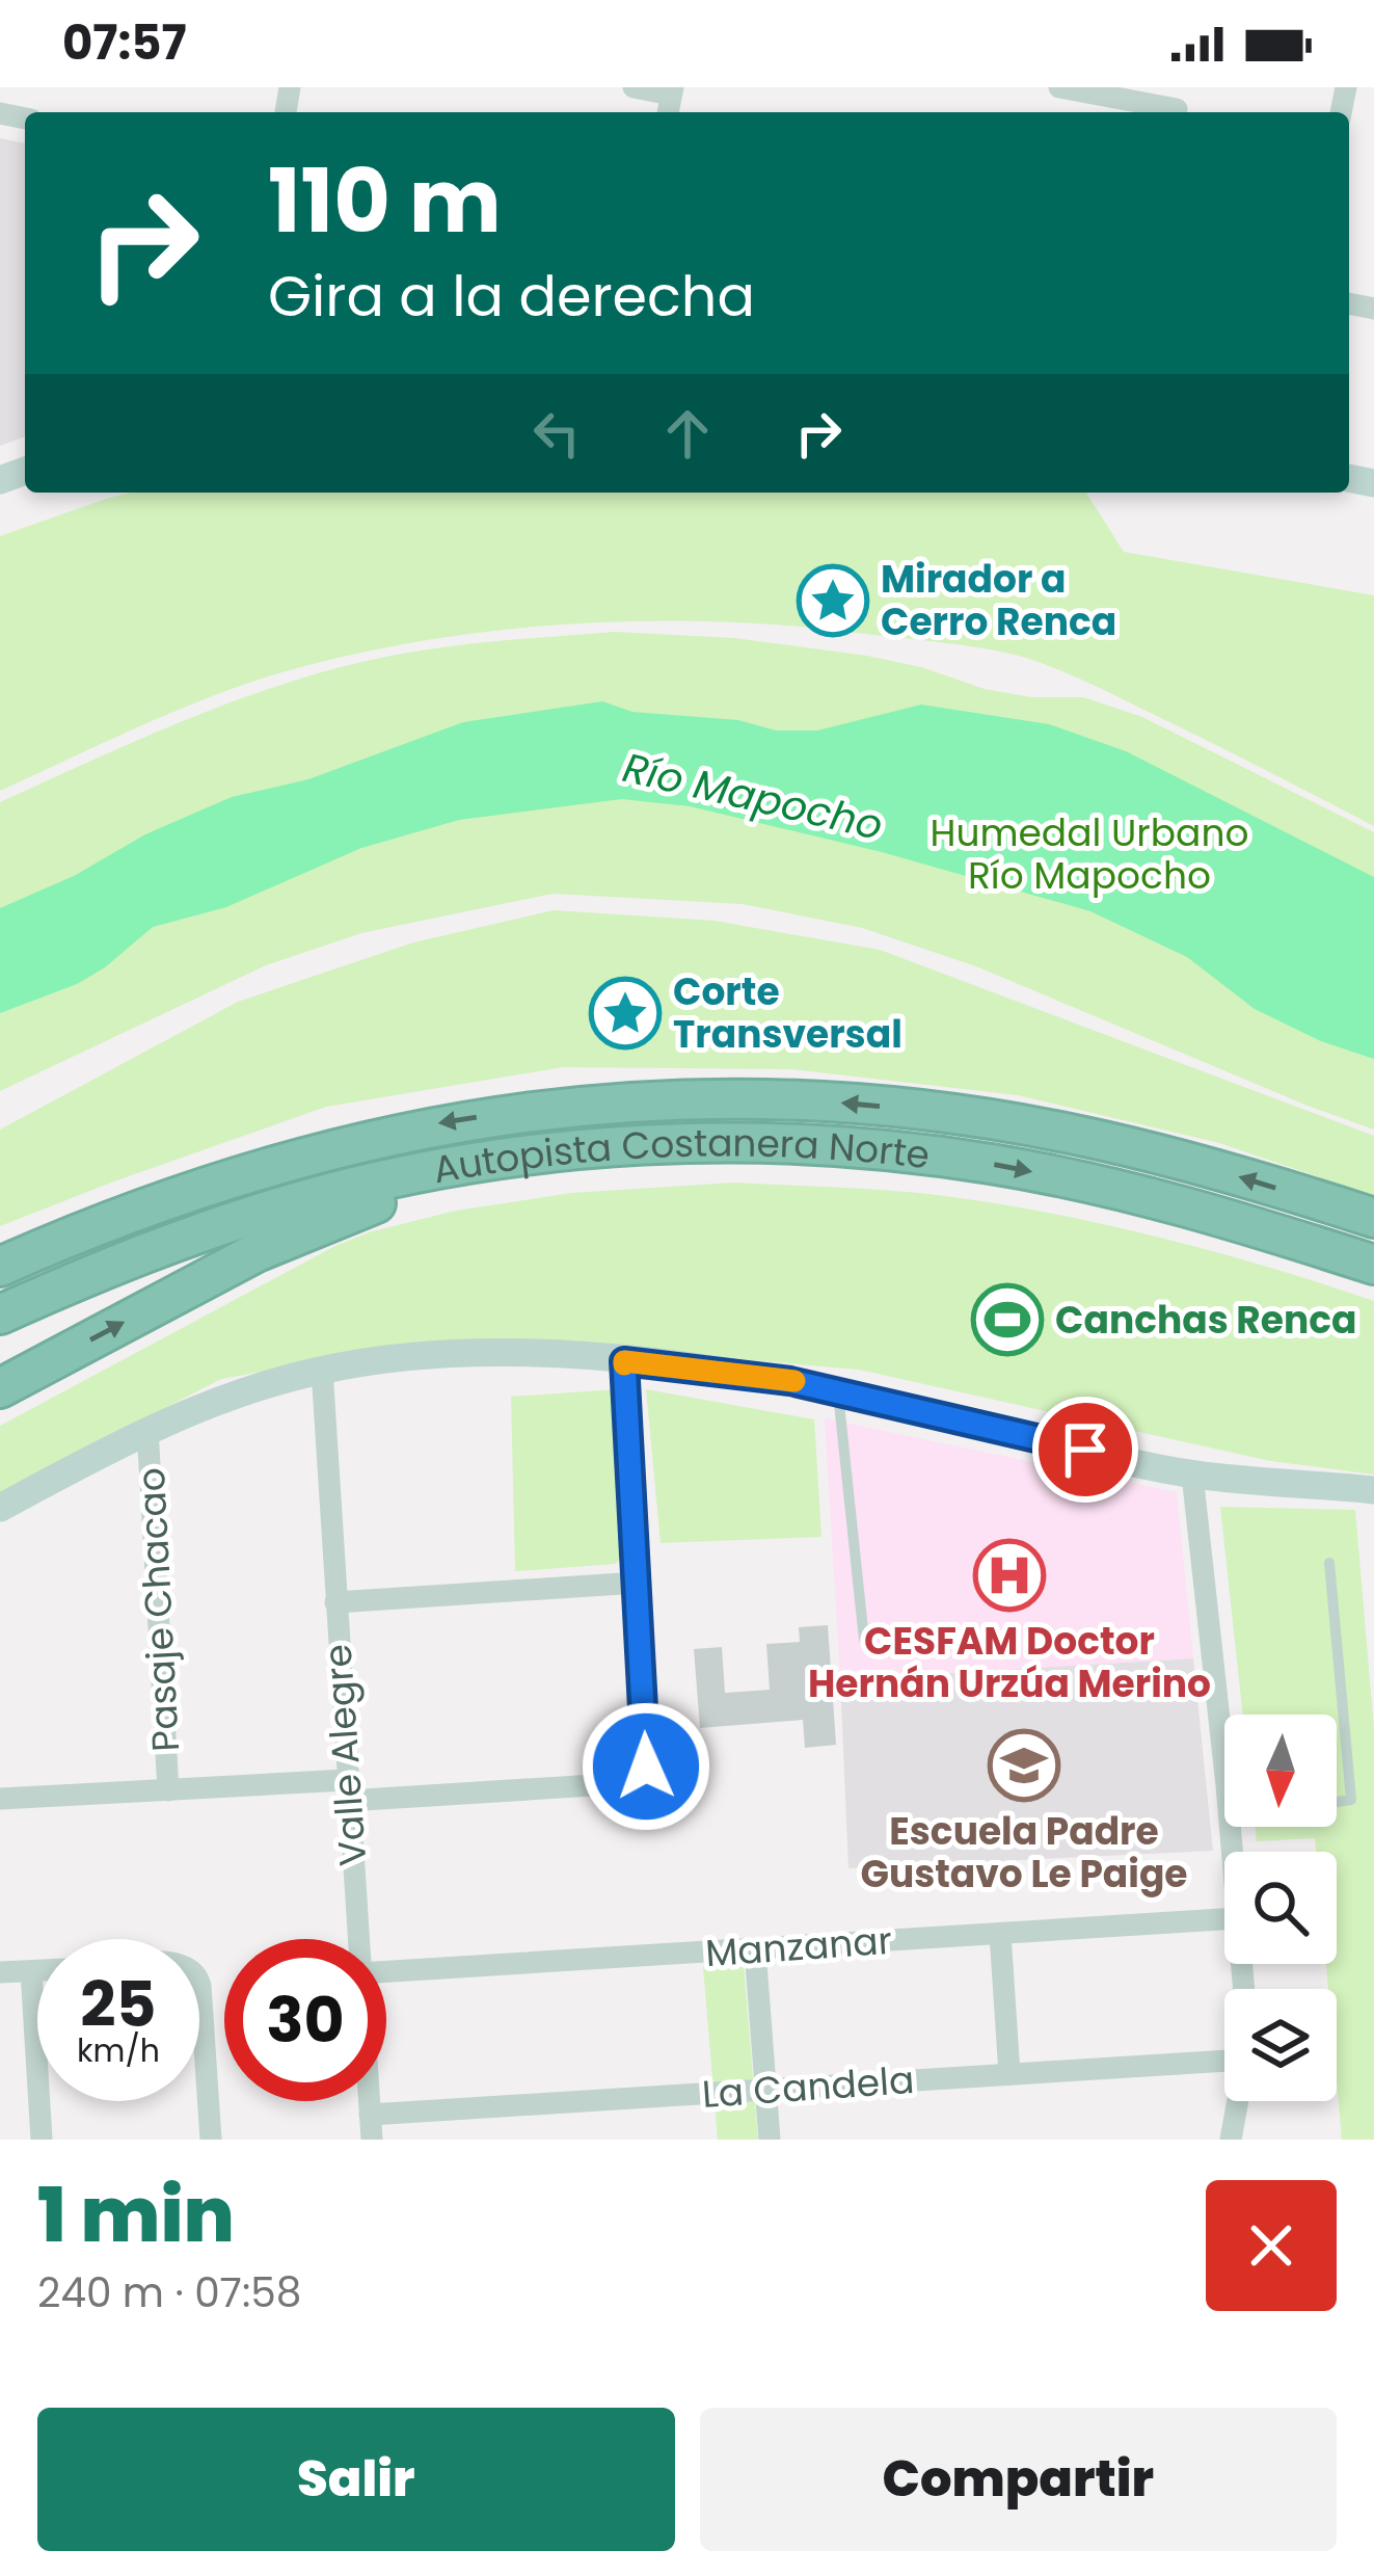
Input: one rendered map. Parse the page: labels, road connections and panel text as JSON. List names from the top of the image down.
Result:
{
  "streets": {
    "highway": ["Autopista Costanera Norte"],
    "street": [
      "Pasaje Chacao",
      "Valle Alegre",
      "Manzanar",
      "La Candela"
    ]
  },
  "crossings": [
    ["Valle Alegre", "La Candela"]
  ],
  "water": ["Río Mapocho"],
  "parks": ["Humedal Urbano Río Mapocho"],
  "places": {
    "place": ["Mirador a Cerro Renca", "Corte Transversal"],
    "sports": ["Canchas Renca"],
    "hospital": ["CESFAM Doctor Hernán Urzúa Merino"],
    "school or university": ["Escuela Padre Gustavo Le Paige"]
  },
  "north": "bottom",
  "page": {
    "status": "07:57",
    "turn": ["110 m", "Gira a la derecha"],
    "speed": "25 km/h",
    "limit": "30",
    "heading": ["1 min", "240 m · 07:58"],
    "buttons": ["Salir", "Compartir"]
  }
}
